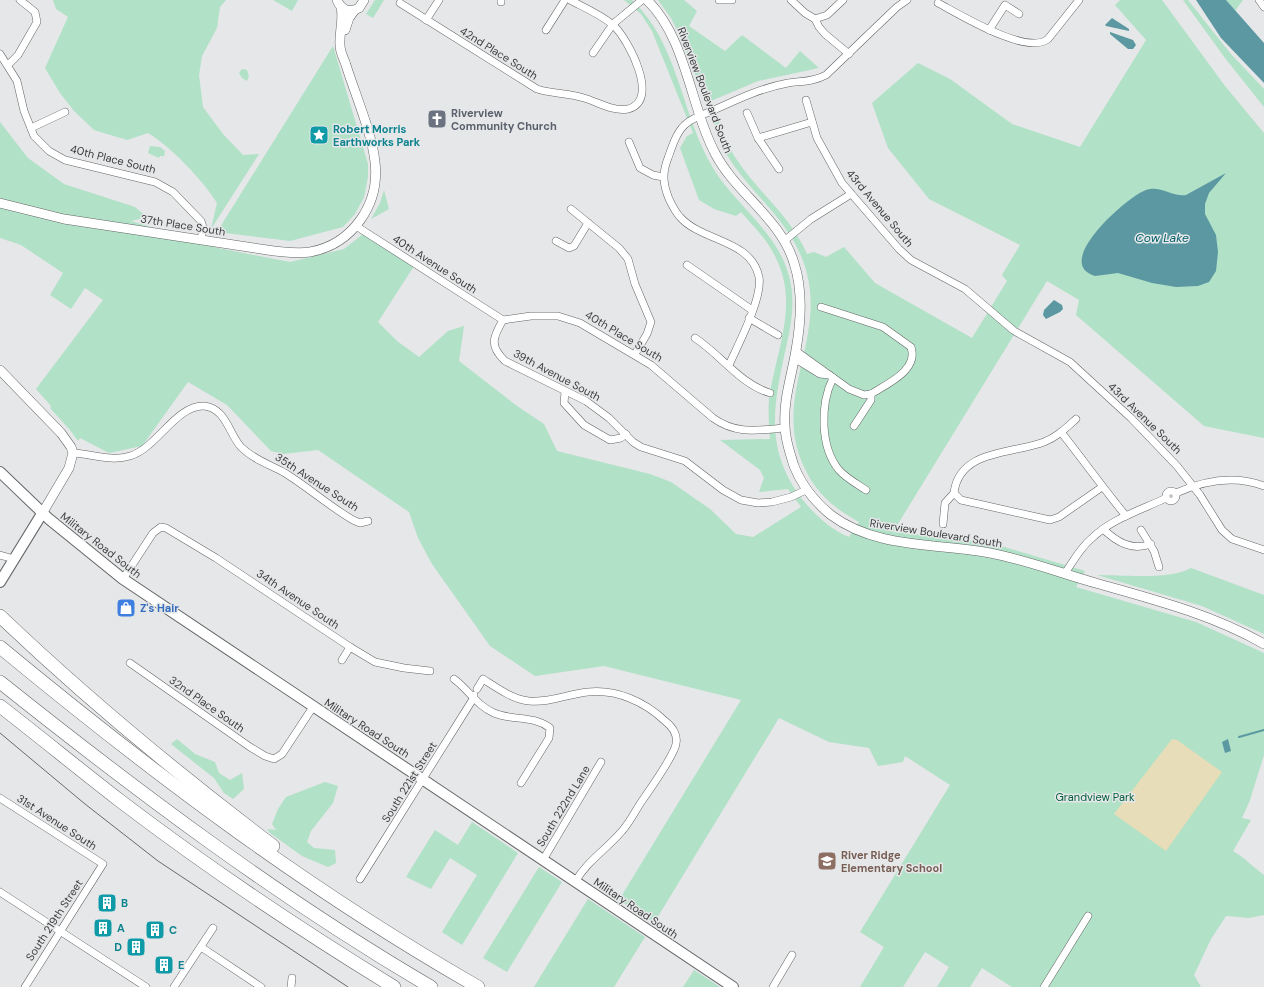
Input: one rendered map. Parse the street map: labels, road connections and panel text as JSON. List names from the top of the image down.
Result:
{
  "streets": {
    "main road": ["Military Road South"],
    "street": [
      "42nd Place South",
      "Riverview Boulevard South",
      "40th Place South",
      "43rd Avenue South",
      "37th Place South",
      "40th Avenue South",
      "39th Avenue South",
      "35th Avenue South",
      "34th Avenue South",
      "32nd Place South",
      "South 221st Street",
      "South 222nd Lane",
      "31st Avenue South",
      "South 219th Street"
    ]
  },
  "crossings": [
    ["Riverview Boulevard South", "40th Place South"],
    ["Riverview Boulevard South", "39th Avenue South"],
    ["40th Place South", "37th Place South"],
    ["40th Place South", "40th Avenue South"],
    ["40th Place South", "39th Avenue South"],
    ["37th Place South", "40th Avenue South"],
    ["40th Avenue South", "39th Avenue South"],
    ["Military Road South", "34th Avenue South"],
    ["Military Road South", "32nd Place South"],
    ["Military Road South", "South 221st Street"],
    ["Military Road South", "South 222nd Lane"],
    ["31st Avenue South", "South 219th Street"]
  ],
  "water": ["Cow Lake"],
  "parks": ["Grandview Park"],
  "places": {
    "church": ["Riverview Community Church"],
    "place": ["Robert Morris Earthworks Park"],
    "shop": ["Z's Hair"],
    "school or university": ["River Ridge Elementary School"],
    "building": [
      "B",
      "A",
      "C",
      "D",
      "E"
    ]
  }
}
